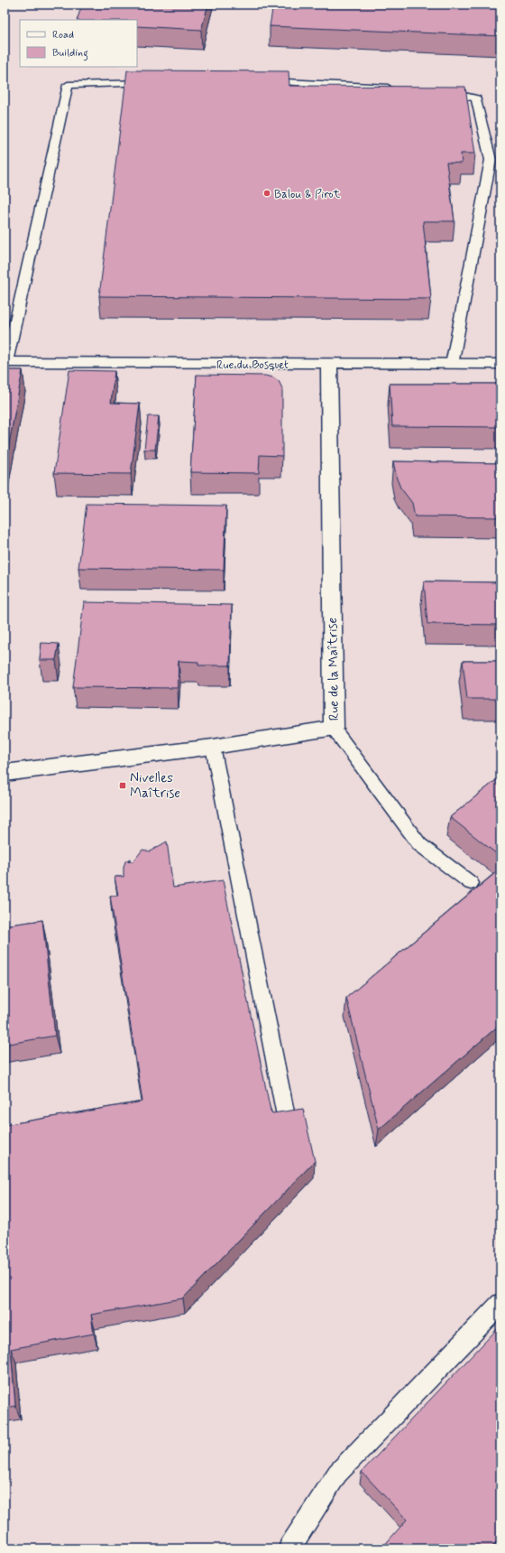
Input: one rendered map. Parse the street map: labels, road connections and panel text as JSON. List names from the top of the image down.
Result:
{
  "streets": {
    "street": ["Rue du Bosquet", "Rue de la Maîtrise"]
  },
  "crossings": [
    ["Rue du Bosquet", "Rue de la Maîtrise"]
  ],
  "places": {
    "other": ["Balou & Pirot"],
    "transit": ["Nivelles Maîtrise"]
  },
  "legend": ["Road", "Building"]
}
